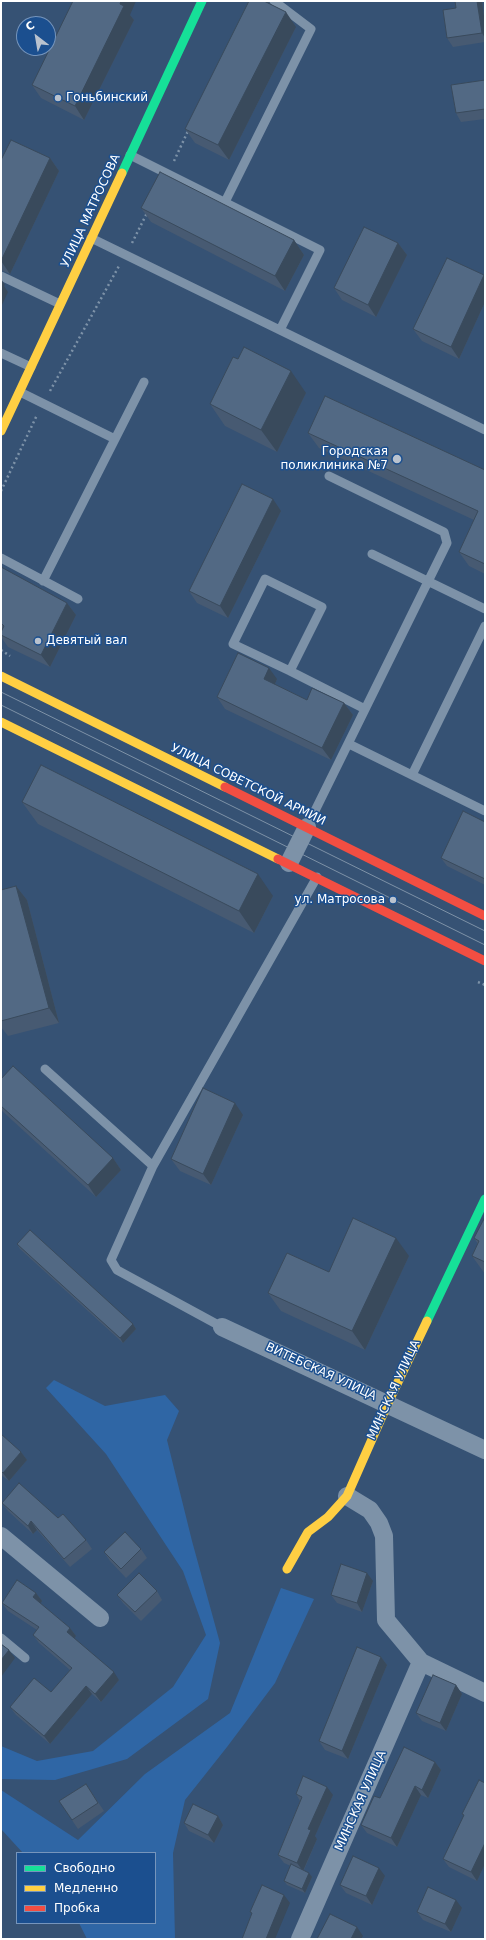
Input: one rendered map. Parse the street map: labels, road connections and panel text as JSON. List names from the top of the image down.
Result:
{
  "streets": {
    "main road": ["УЛИЦА МАТРОСОВА", "УЛИЦА СОВЕТСКОЙ АРМИИ", "МИНСКАЯ УЛИЦА"],
    "street": ["ВИТЕБСКАЯ УЛИЦА"]
  },
  "crossings": [
    ["ВИТЕБСКАЯ УЛИЦА", "МИНСКАЯ УЛИЦА"]
  ],
  "places": [
    "Гоньбинский",
    "Городская поликлиника №7",
    "Девятый вал",
    "ул. Матросова"
  ],
  "legend": ["Свободно", "Медленно", "Пробка"],
  "north": "top left"
}
